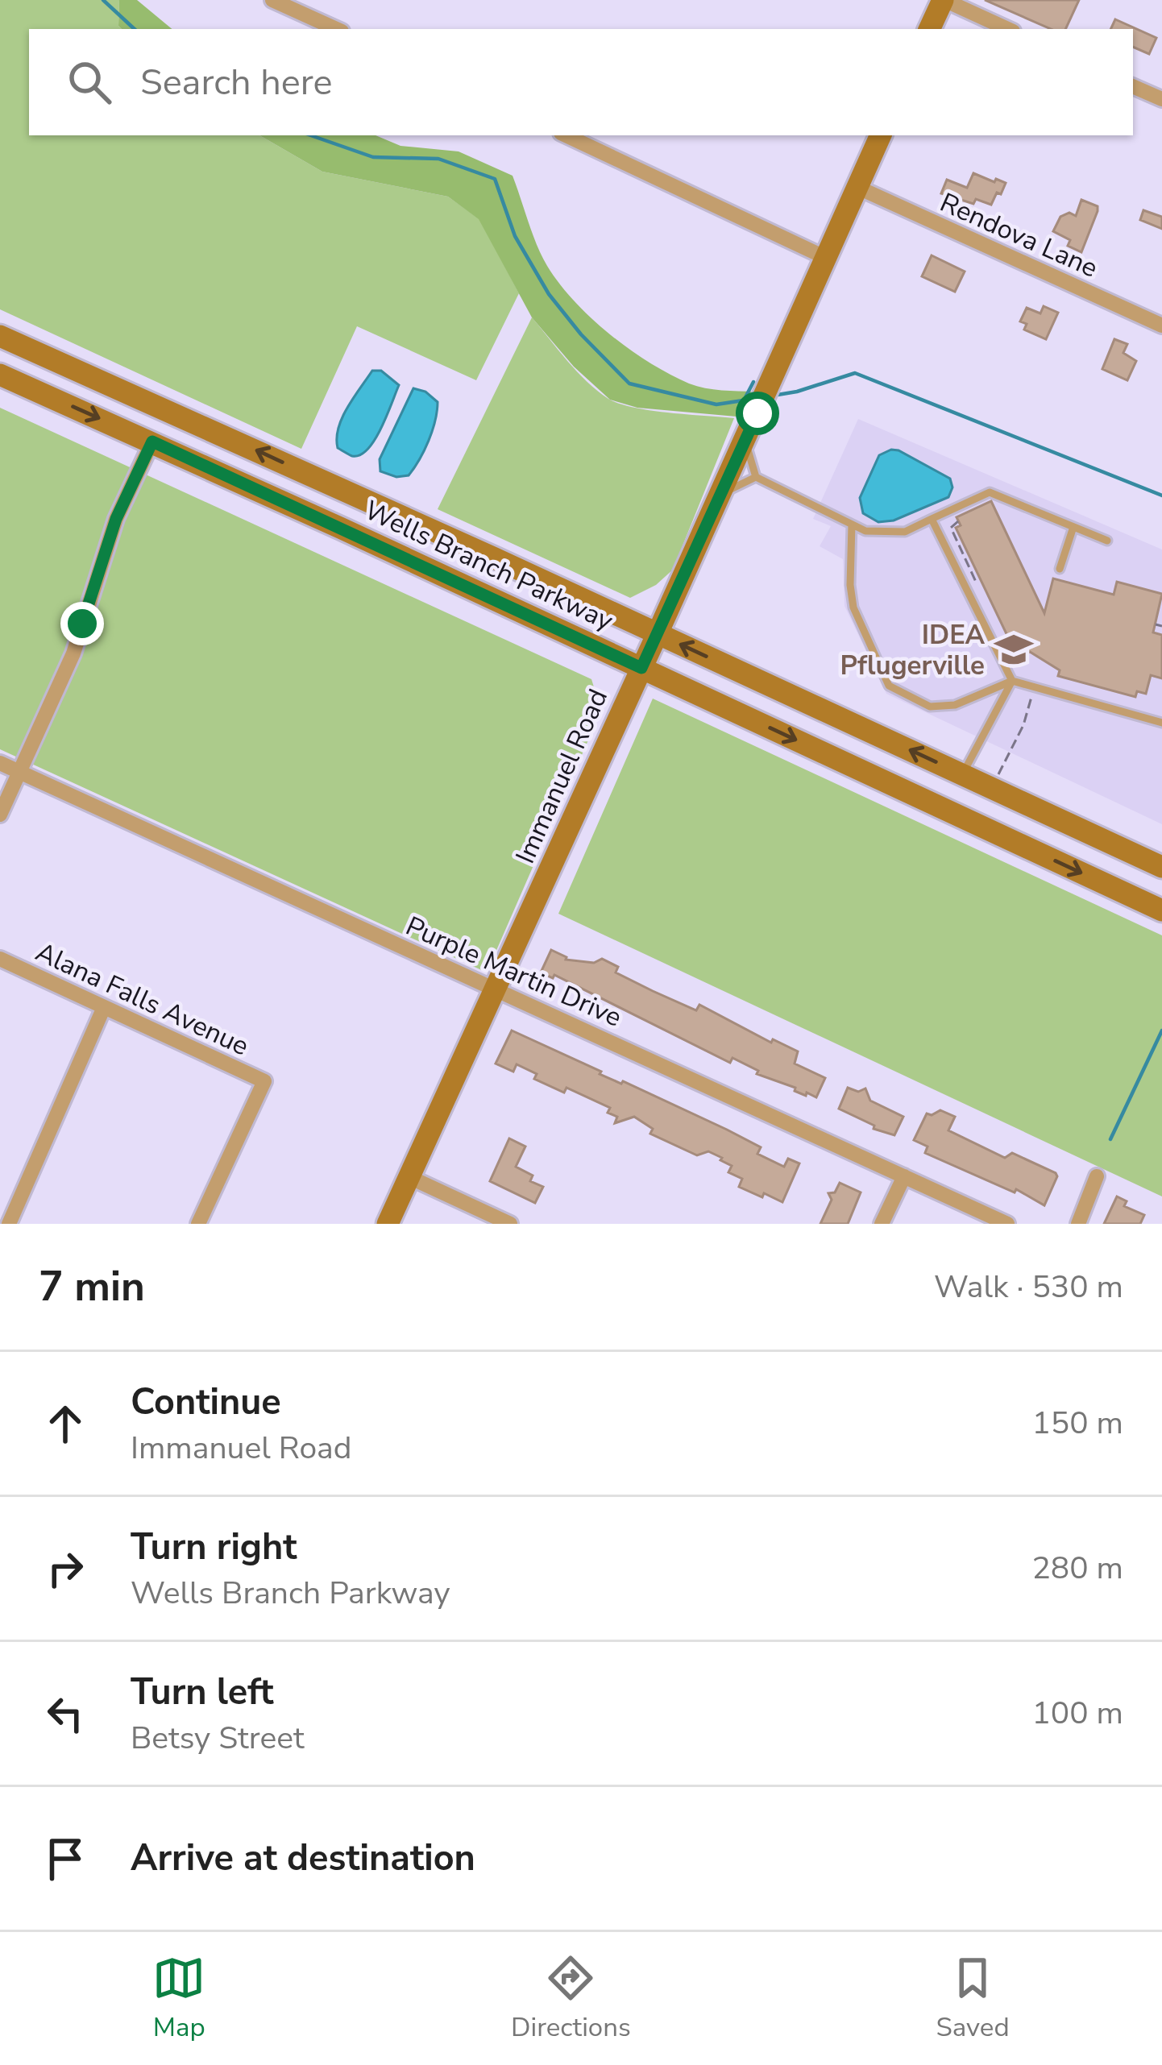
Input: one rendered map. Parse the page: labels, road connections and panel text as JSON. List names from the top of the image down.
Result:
{
  "streets": {
    "street": [
      "Rendova Lane",
      "Wells Branch Parkway",
      "Immanuel Road",
      "Purple Martin Drive",
      "Alana Falls Avenue"
    ]
  },
  "crossings": [
    ["Rendova Lane", "Immanuel Road"],
    ["Wells Branch Parkway", "Immanuel Road"],
    ["Immanuel Road", "Purple Martin Drive"]
  ],
  "places": {
    "school or university": ["IDEA Pflugerville"]
  },
  "page": {
    "search": "Search here",
    "heading": ["7 min", "Walk · 530 m"],
    "list": [
      ["Continue", "Immanuel Road", "150 m"],
      ["Turn right", "Wells Branch Parkway", "280 m"],
      ["Turn left", "Betsy Street", "100 m"],
      "Arrive at destination"
    ],
    "nav": ["Map", "Directions", "Saved"]
  }
}
